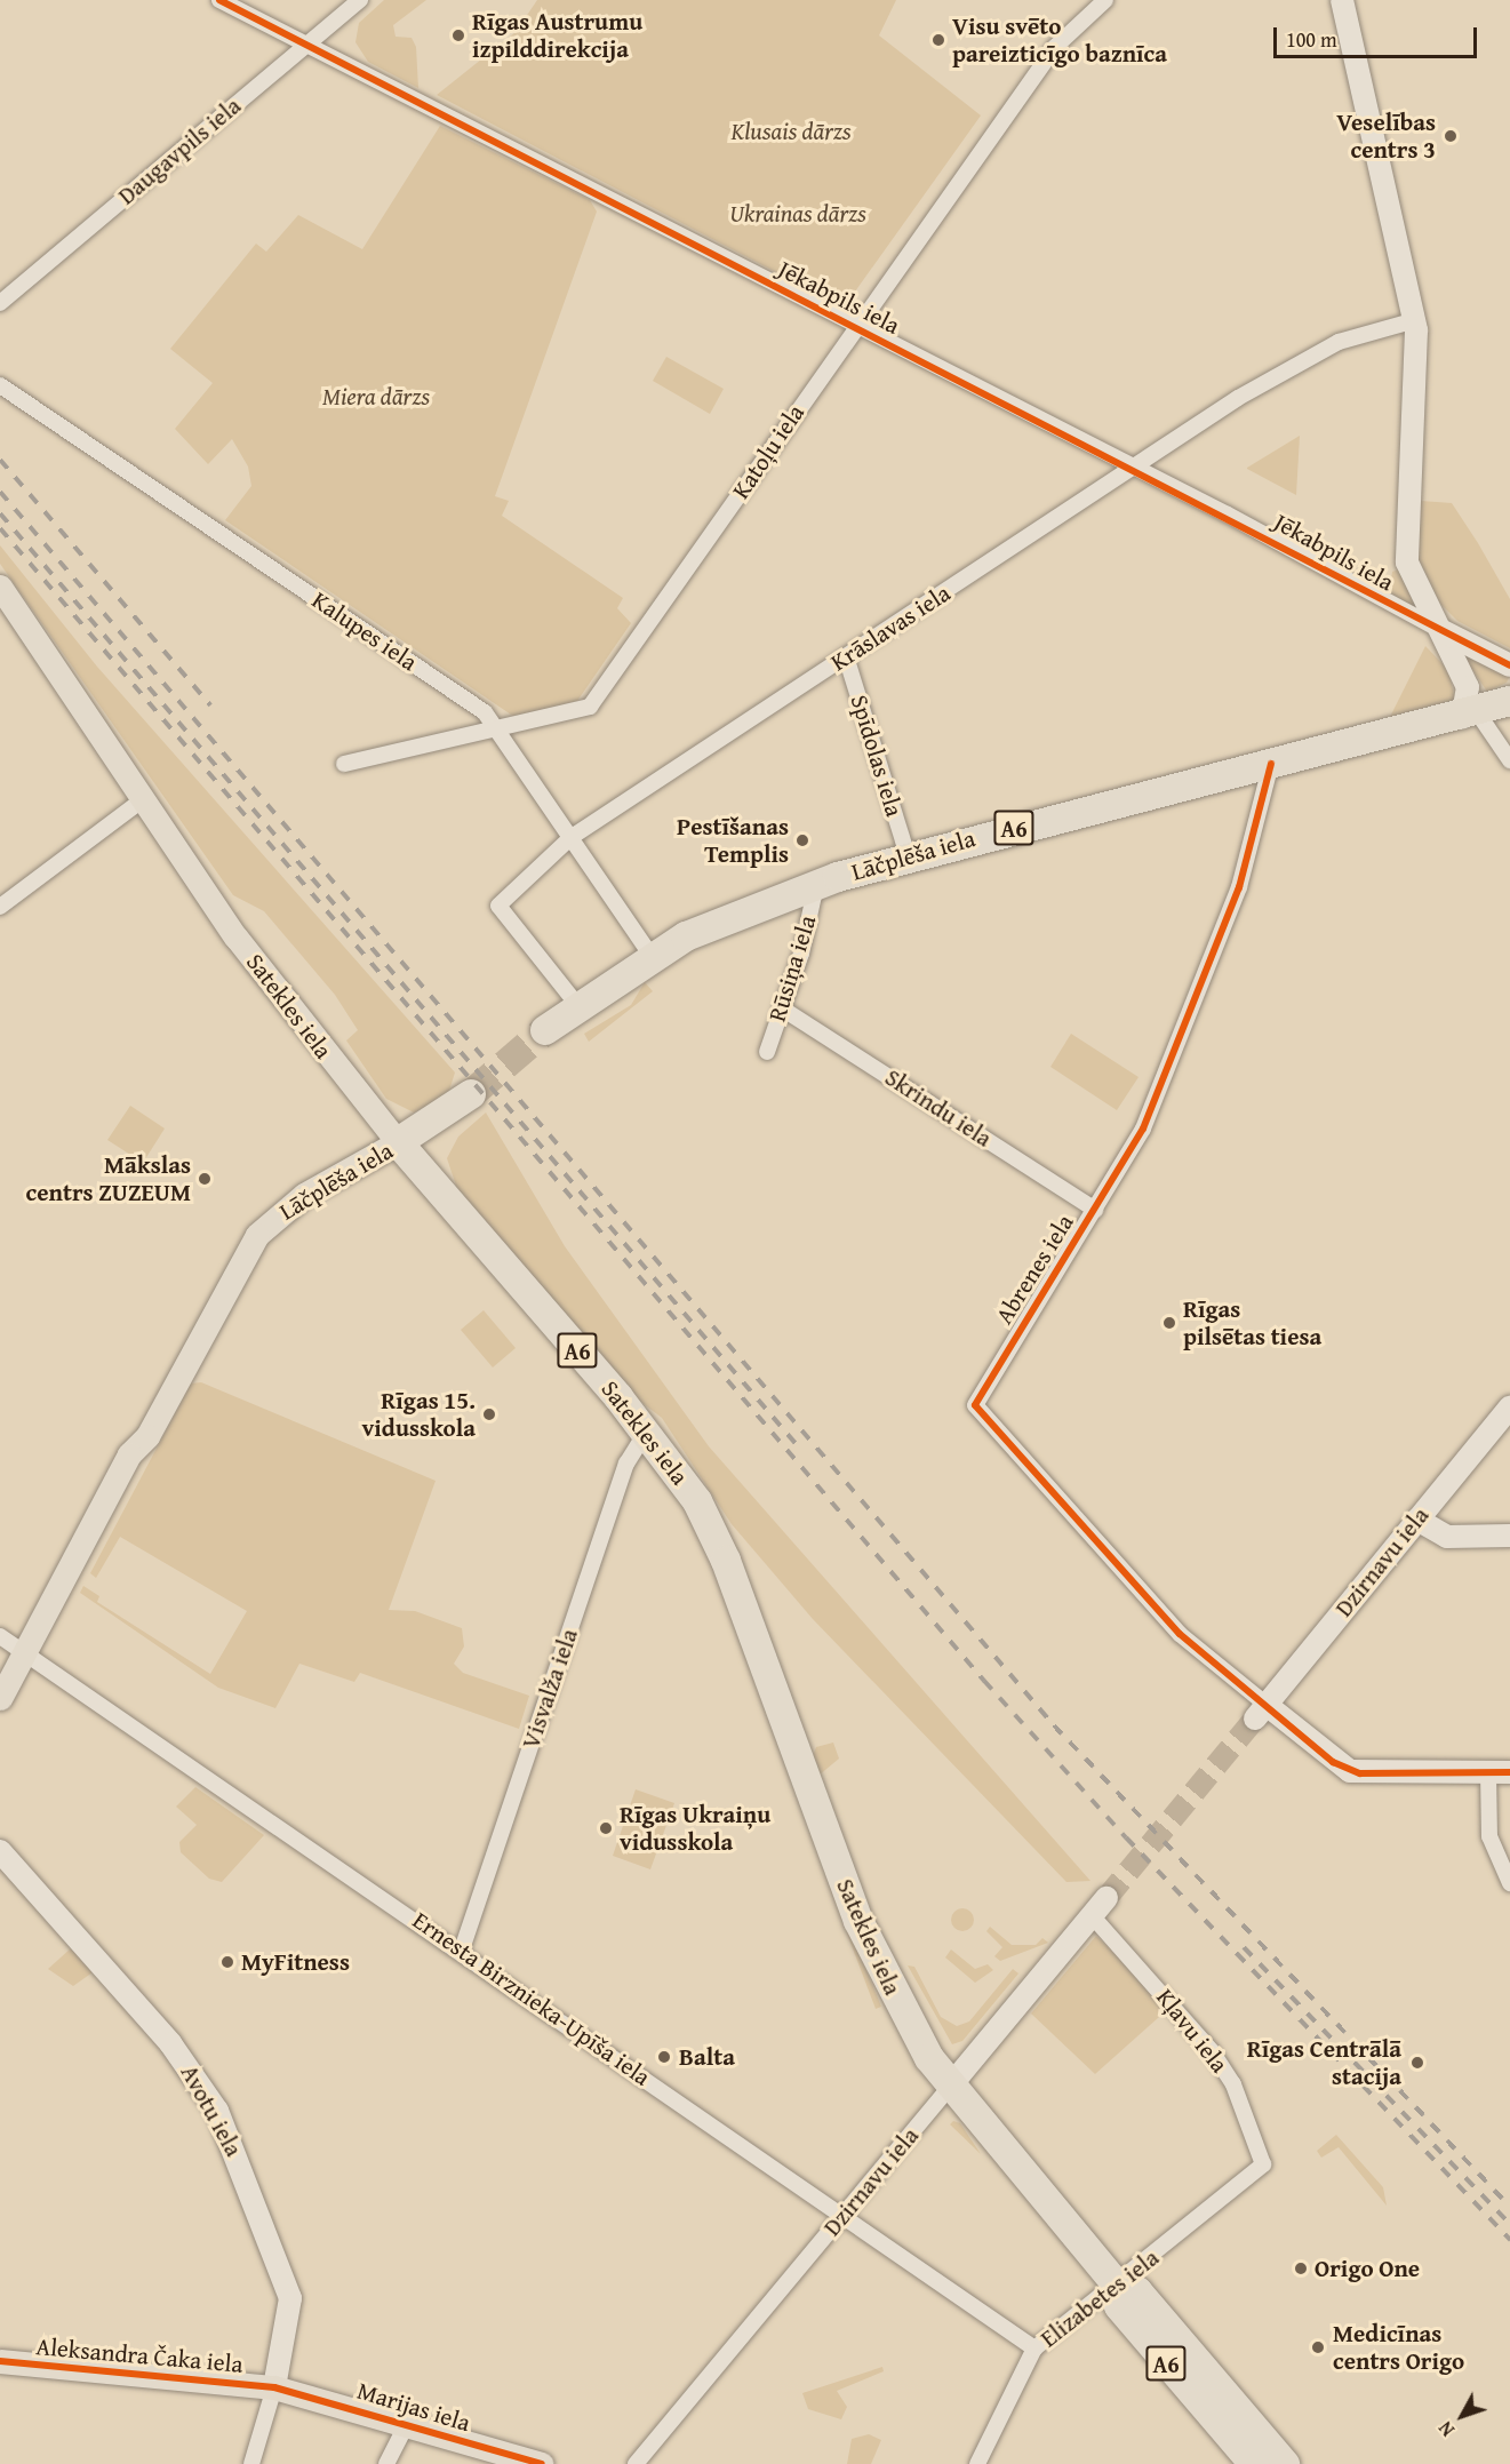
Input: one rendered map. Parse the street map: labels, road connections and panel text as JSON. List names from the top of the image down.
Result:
{
  "streets": {
    "highway": ["A6", "Lāčplēša iela", "Satekles iela"],
    "main road": ["Aleksandra Čaka iela", "Marijas iela"],
    "street": [
      "Daugavpils iela",
      "Jēkabpils iela",
      "Katoļu iela",
      "Krāslavas iela",
      "Kalupes iela",
      "Spīdolas iela",
      "Rūsiņa iela",
      "Skrindu iela",
      "Abrenes iela",
      "Dzirnavu iela",
      "Visvalža iela",
      "Ernesta Birznieka-Upīša iela",
      "Kļavu iela",
      "Avotu iela",
      "Elizabetes iela"
    ]
  },
  "crossings": [
    ["Daugavpils iela", "Jēkabpils iela"],
    ["Jēkabpils iela", "Katoļu iela"],
    ["Jēkabpils iela", "Krāslavas iela"],
    ["Katoļu iela", "Kalupes iela"],
    ["Krāslavas iela", "Kalupes iela"],
    ["Krāslavas iela", "Spīdolas iela"],
    ["Krāslavas iela", "Lāčplēša iela"],
    ["Kalupes iela", "Lāčplēša iela"],
    ["Spīdolas iela", "Lāčplēša iela"],
    ["Lāčplēša iela", "Rūsiņa iela"],
    ["Lāčplēša iela", "Satekles iela"],
    ["Lāčplēša iela", "Abrenes iela"],
    ["Lāčplēša iela", "Ernesta Birznieka-Upīša iela"],
    ["Rūsiņa iela", "Skrindu iela"],
    ["Satekles iela", "Dzirnavu iela"],
    ["Satekles iela", "Visvalža iela"],
    ["Satekles iela", "Elizabetes iela"],
    ["Skrindu iela", "Abrenes iela"],
    ["Abrenes iela", "Dzirnavu iela"],
    ["Dzirnavu iela", "Ernesta Birznieka-Upīša iela"],
    ["Dzirnavu iela", "Kļavu iela"],
    ["Visvalža iela", "Ernesta Birznieka-Upīša iela"],
    ["Ernesta Birznieka-Upīša iela", "Elizabetes iela"],
    ["Kļavu iela", "Elizabetes iela"],
    ["Avotu iela", "Aleksandra Čaka iela"],
    ["Avotu iela", "Marijas iela"],
    ["Aleksandra Čaka iela", "Marijas iela"]
  ],
  "parks": ["Klusais dārzs", "Ukrainas dārzs", "Miera dārzs"],
  "places": [
    "Rīgas Austrumu izpilddirekcija",
    "Visu svēto pareizticīgo baznīca",
    "Veselības centrs 3",
    "Pestīšanas Templis",
    "Mākslas centrs ZUZEUM",
    "Rīgas pilsētas tiesa",
    "Rīgas 15. vidusskola",
    "Rīgas Ukraiņu vidusskola",
    "MyFitness",
    "Balta",
    "Rīgas Centrālā stacija",
    "Origo One",
    "Medicīnas centrs Origo"
  ],
  "scale_bar": "100 m",
  "north": "bottom left"
}
